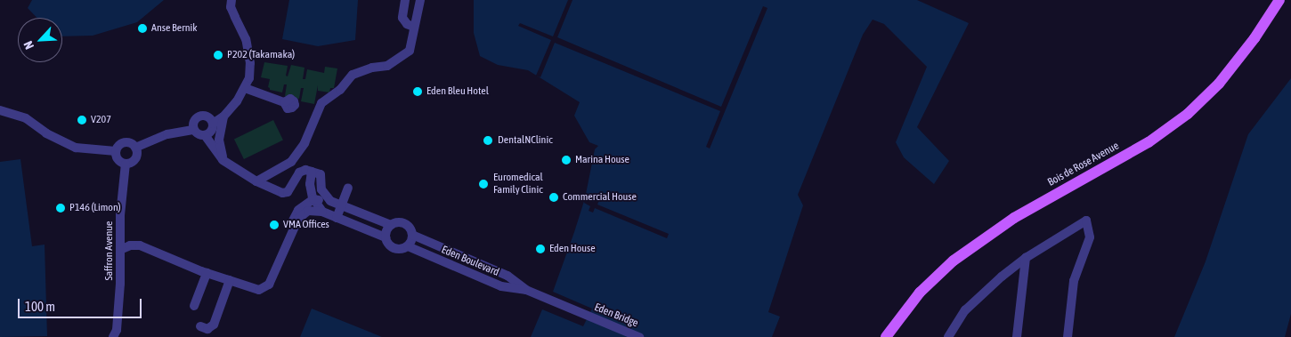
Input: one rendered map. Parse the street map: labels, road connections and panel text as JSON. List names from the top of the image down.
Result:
{
  "streets": {
    "main road": ["Bois de Rose Avenue"],
    "street": ["Saffron Avenue", "Eden Boulevard", "Eden Bridge"]
  },
  "crossings": [
    ["Eden Boulevard", "Eden Bridge"]
  ],
  "places": [
    "Anse Bernik",
    "P202 (Takamaka)",
    "Eden Bleu Hotel",
    "V207",
    "DentalNClinic",
    "Marina House",
    "Euromedical Family Clinic",
    "Commercial House",
    "P146 (Limon)",
    "VMA Offices",
    "Eden House"
  ],
  "scale_bar": "100 m",
  "north": "bottom left"
}
